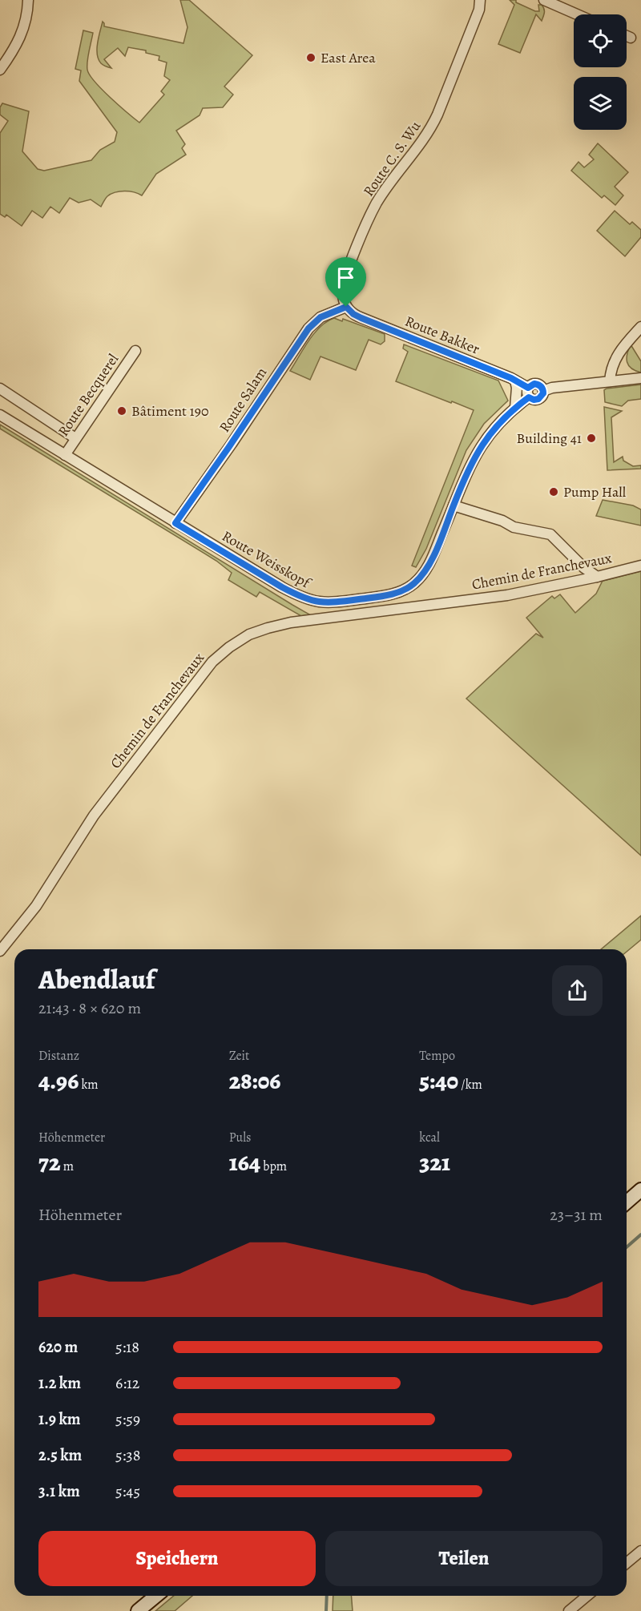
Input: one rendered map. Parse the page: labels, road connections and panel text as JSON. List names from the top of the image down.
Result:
{
  "streets": {
    "street": [
      "Route C. S. Wu",
      "Route Bakker",
      "Route Becquerel",
      "Route Salam",
      "Route Weisskopf",
      "Chemin de Franchevaux"
    ]
  },
  "crossings": [
    ["Route C. S. Wu", "Route Bakker"],
    ["Route C. S. Wu", "Route Salam"],
    ["Route Bakker", "Route Salam"],
    ["Route Bakker", "Route Weisskopf"],
    ["Route Becquerel", "Route Weisskopf"],
    ["Route Salam", "Route Weisskopf"]
  ],
  "places": [
    "East Area",
    "Bâtiment 190",
    "Building 41",
    "Pump Hall"
  ],
  "page": {
    "heading": ["Abendlauf", "21:43 · 8 × 620 m"],
    "stats": [
      ["Distanz", "4.96 km"],
      ["Zeit", "28:06"],
      ["Tempo", "5:40 /km"],
      ["Höhenmeter", "72 m"],
      ["Puls", "164 bpm"],
      ["kcal", "321"]
    ],
    "chart": ["Höhenmeter", "23–31 m"],
    "list": [
      {
        "name": "620 m",
        "note": "5:18"
      },
      {
        "name": "1.2 km",
        "note": "6:12"
      },
      {
        "name": "1.9 km",
        "note": "5:59"
      },
      {
        "name": "2.5 km",
        "note": "5:38"
      },
      {
        "name": "3.1 km",
        "note": "5:45"
      }
    ],
    "buttons": ["Speichern", "Teilen"]
  }
}
